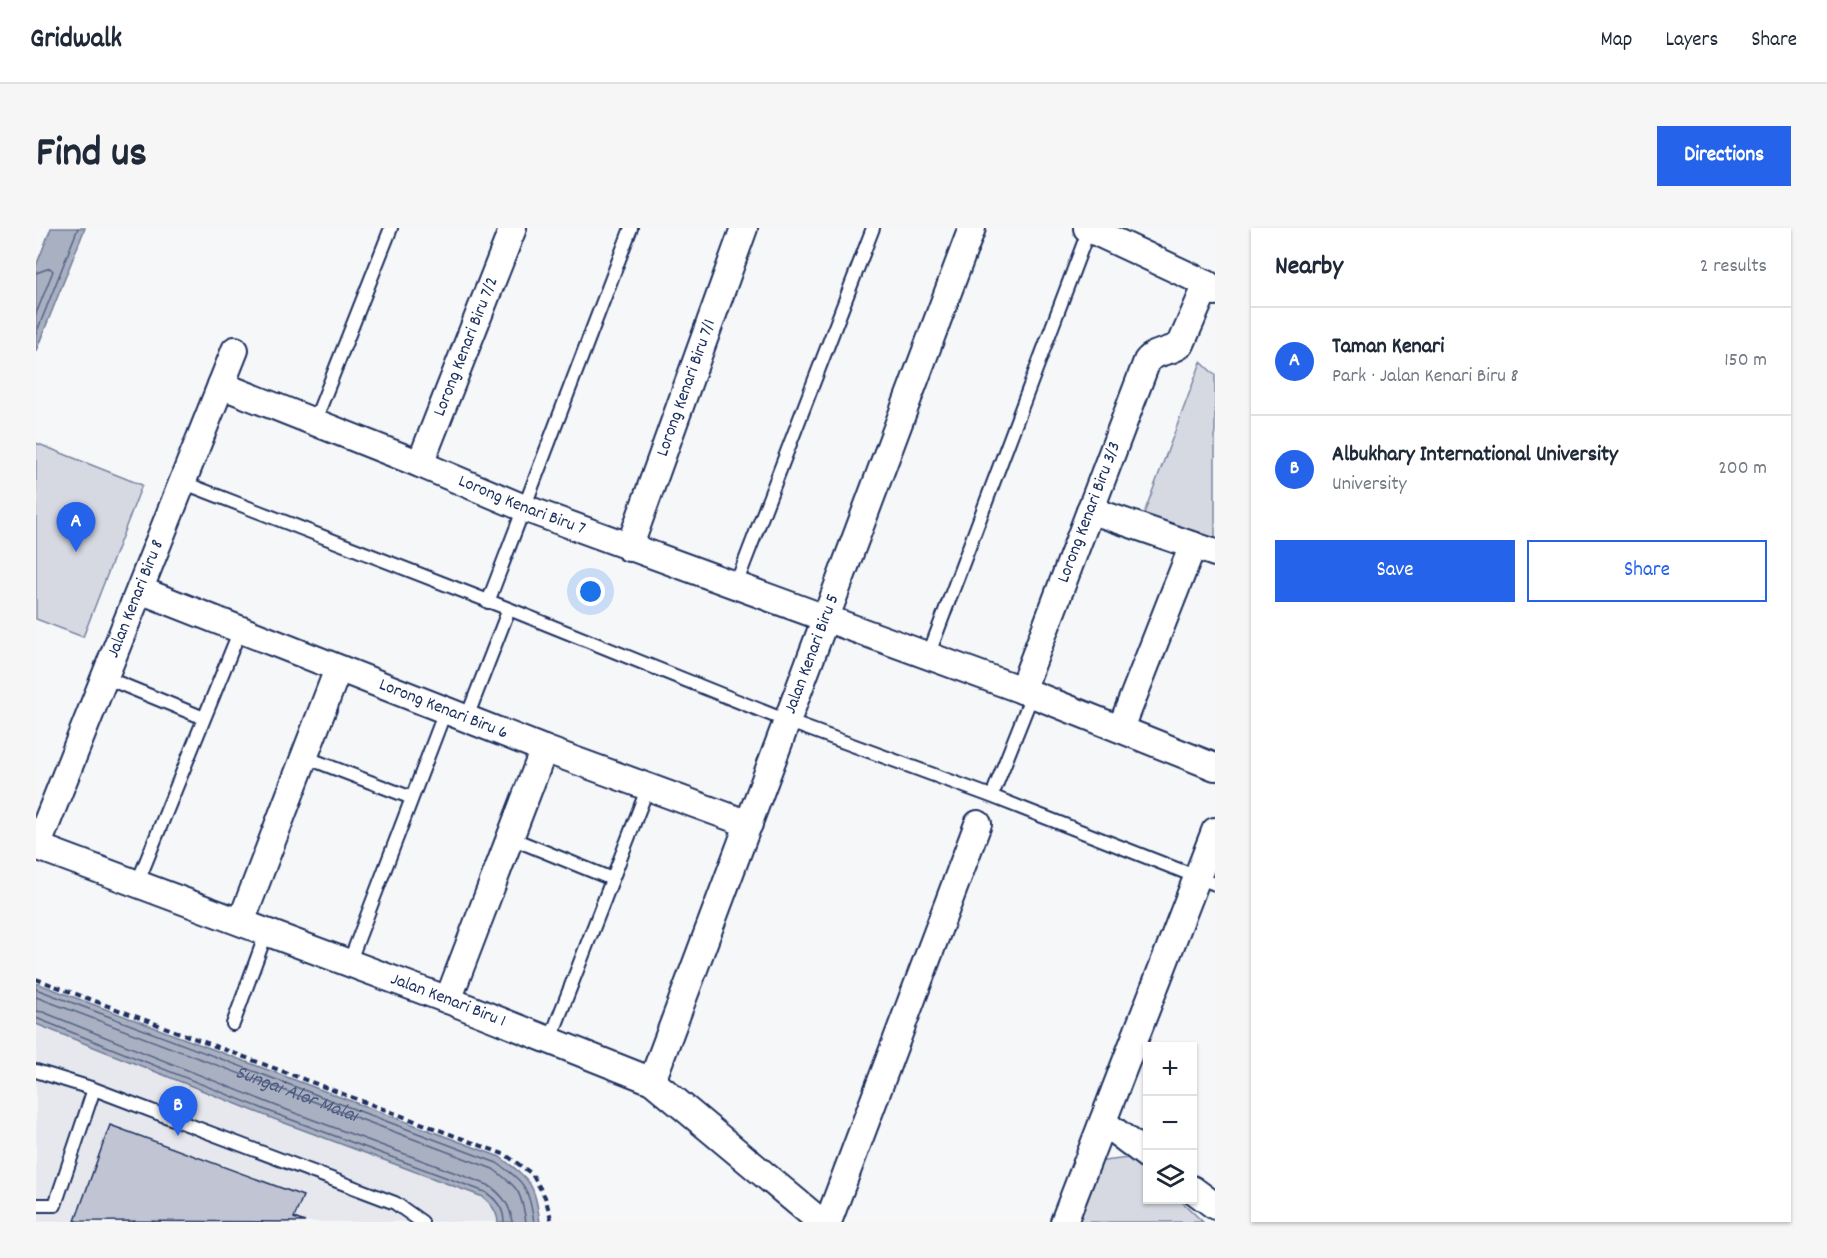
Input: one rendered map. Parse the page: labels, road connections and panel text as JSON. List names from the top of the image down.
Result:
{
  "streets": {
    "street": [
      "Lorong Kenari Biru 7/2",
      "Lorong Kenari Biru 7/1",
      "Lorong Kenari Biru 7",
      "Lorong Kenari Biru 3/3",
      "Jalan Kenari Biru 8",
      "Jalan Kenari Biru 5",
      "Lorong Kenari Biru 6",
      "Jalan Kenari Biru 1"
    ]
  },
  "crossings": [
    ["Lorong Kenari Biru 7/2", "Lorong Kenari Biru 7"],
    ["Lorong Kenari Biru 7/1", "Lorong Kenari Biru 7"],
    ["Lorong Kenari Biru 7", "Lorong Kenari Biru 3/3"],
    ["Lorong Kenari Biru 7", "Jalan Kenari Biru 8"],
    ["Lorong Kenari Biru 7", "Jalan Kenari Biru 5"],
    ["Jalan Kenari Biru 8", "Lorong Kenari Biru 6"],
    ["Jalan Kenari Biru 8", "Jalan Kenari Biru 1"],
    ["Jalan Kenari Biru 5", "Lorong Kenari Biru 6"],
    ["Jalan Kenari Biru 5", "Jalan Kenari Biru 1"]
  ],
  "water": ["Sungai Alor Malai"],
  "page": {
    "header": "Gridwalk",
    "nav": ["Map", "Layers", "Share"],
    "title": "Find us",
    "buttons": [
      "Directions",
      ["Save", "Share"]
    ],
    "heading": ["Nearby", "2 results"],
    "list": [
      {
        "mark": "A",
        "name": "Taman Kenari",
        "note": "Park · Jalan Kenari Biru 8",
        "value": "150 m"
      },
      {
        "mark": "B",
        "name": "Albukhary International University",
        "note": "University",
        "value": "200 m"
      }
    ],
    "pins": ["A", "B"],
    "map_buttons": ["+", "−"]
  }
}
